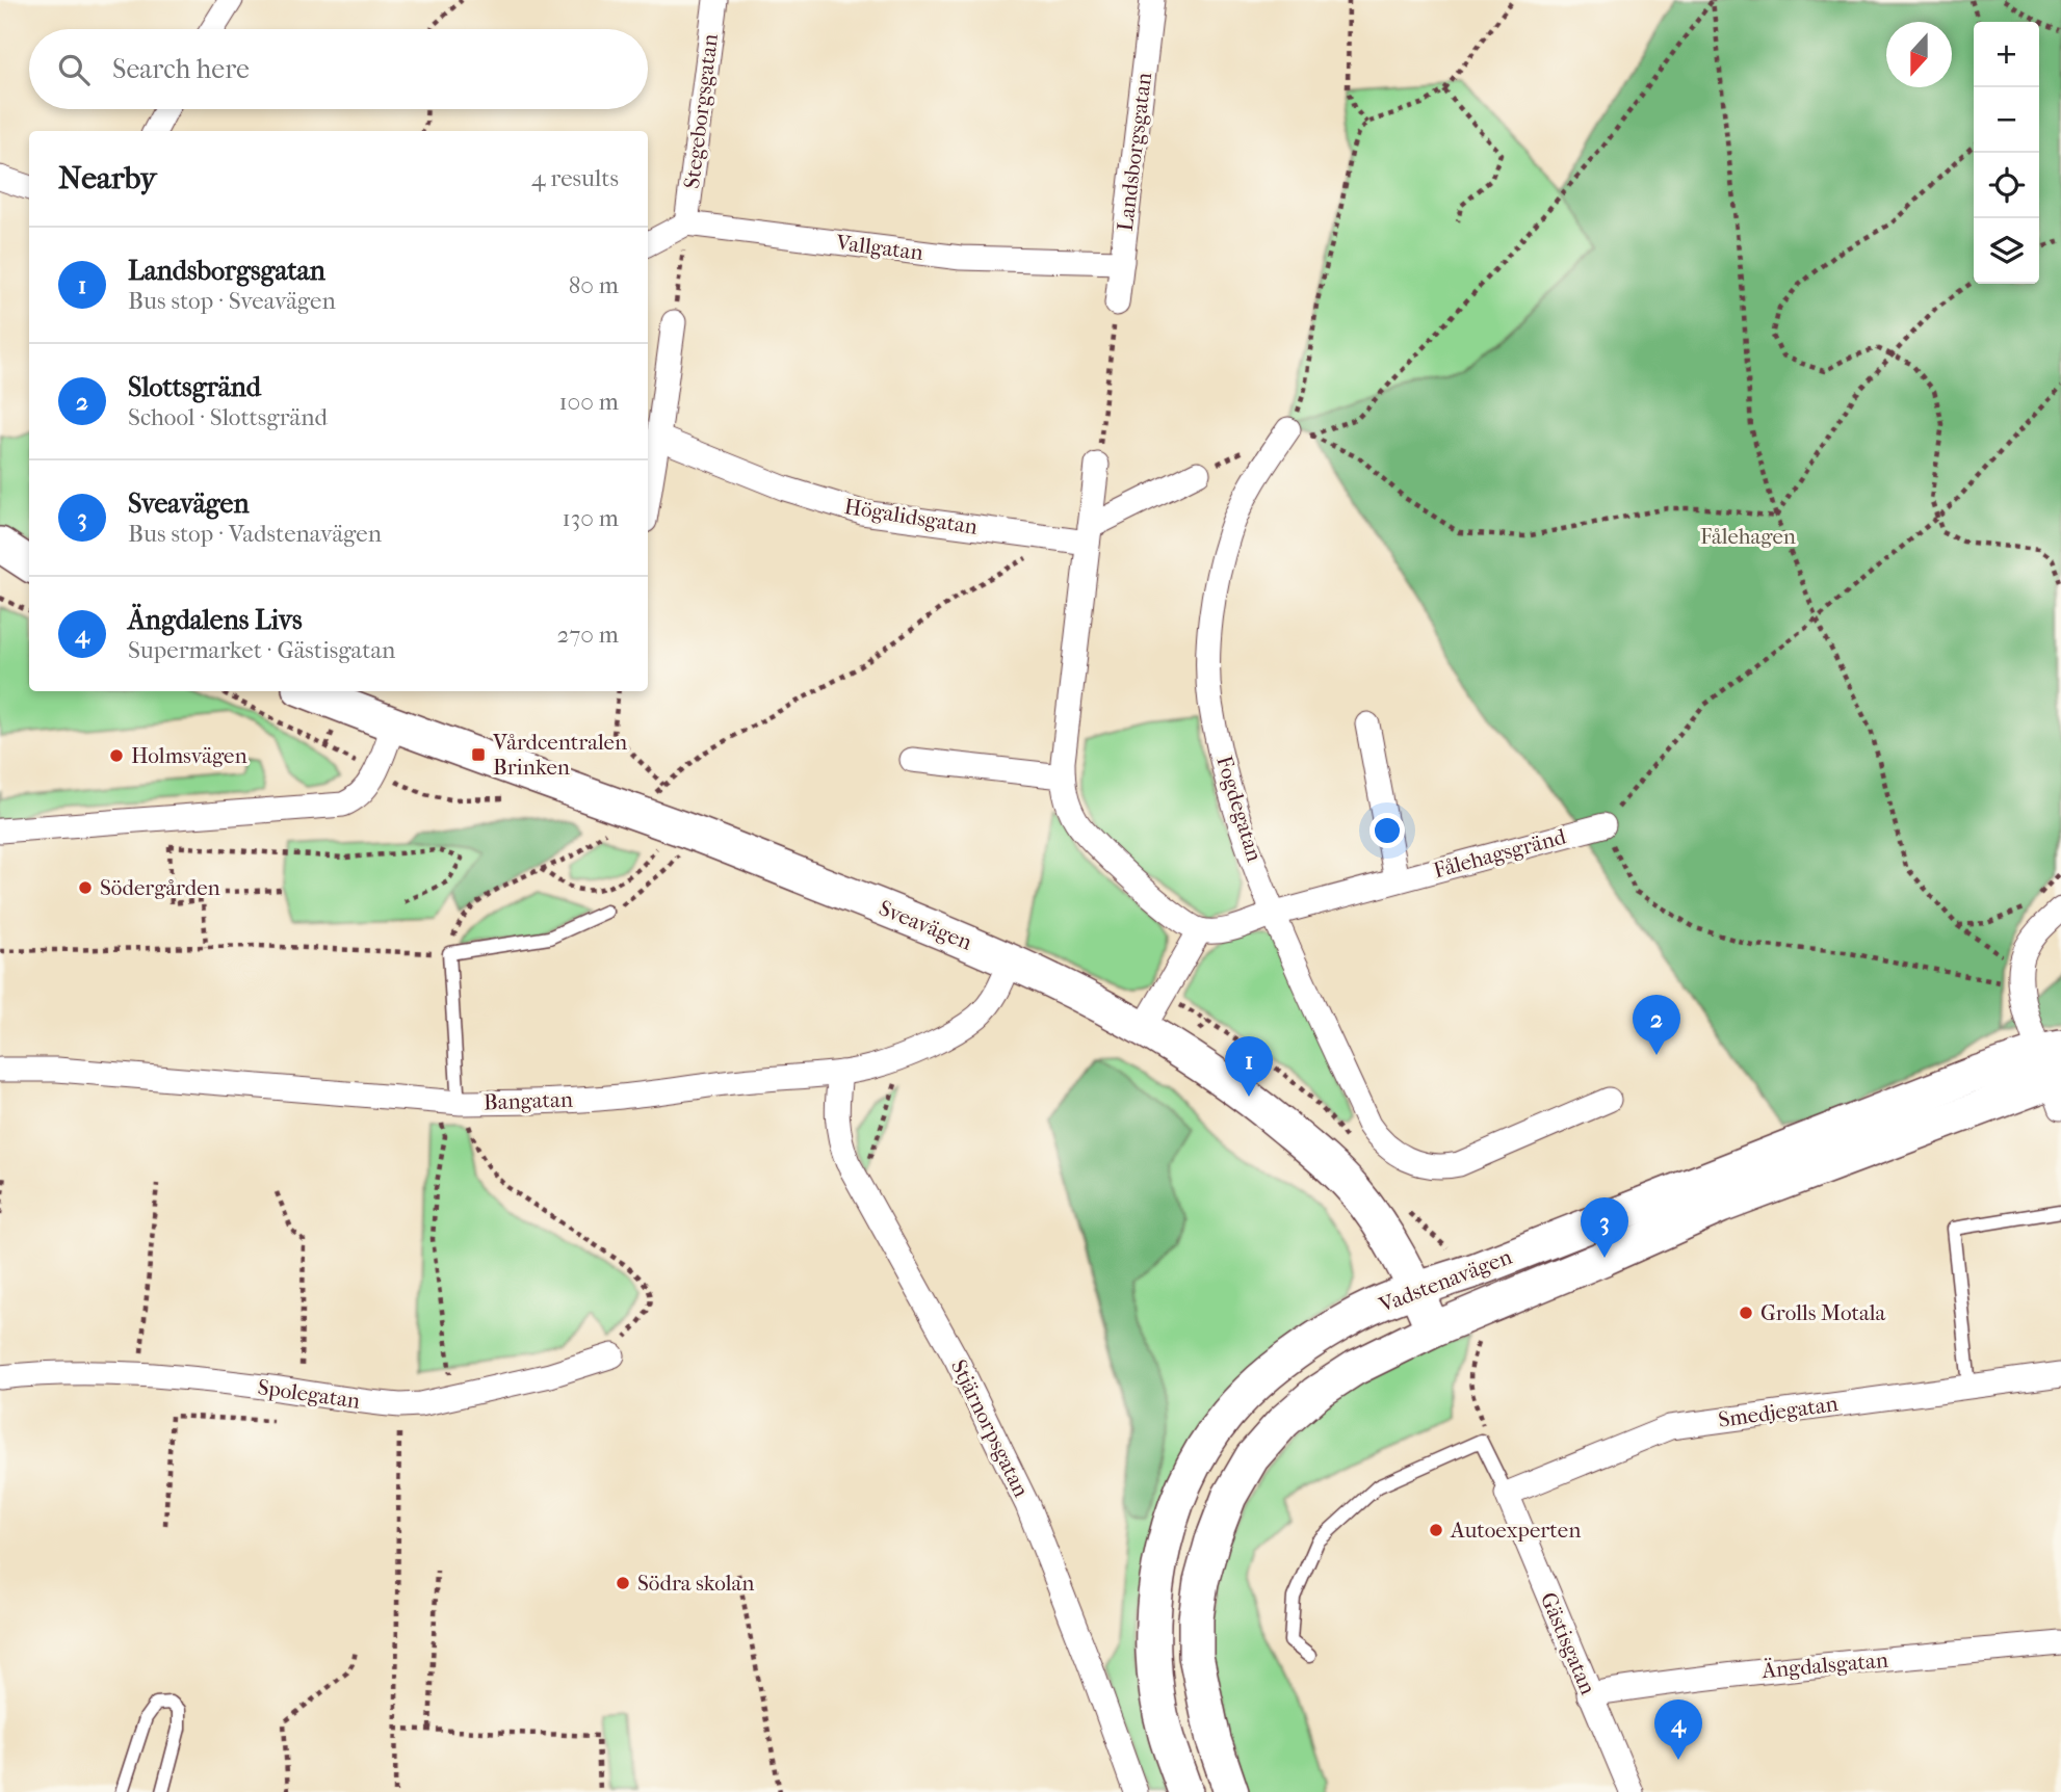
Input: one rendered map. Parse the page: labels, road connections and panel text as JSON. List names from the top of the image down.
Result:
{
  "streets": {
    "main road": ["Sveavägen", "Vadstenavägen"],
    "street": [
      "Stegeborgsgatan",
      "Landsborgsgatan",
      "Vallgatan",
      "Högalidsgatan",
      "Fogdegatan",
      "Fålehagsgränd",
      "Bangatan",
      "Spolegatan",
      "Smedjegatan",
      "Stjärnorpsgatan",
      "Gästisgatan",
      "Ängdalsgatan"
    ]
  },
  "crossings": [
    ["Stegeborgsgatan", "Vallgatan"],
    ["Landsborgsgatan", "Vallgatan"],
    ["Fogdegatan", "Fålehagsgränd"],
    ["Sveavägen", "Bangatan"],
    ["Sveavägen", "Vadstenavägen"],
    ["Bangatan", "Stjärnorpsgatan"],
    ["Smedjegatan", "Gästisgatan"],
    ["Gästisgatan", "Ängdalsgatan"]
  ],
  "parks": ["Fålehagen"],
  "places": {
    "transit": ["Vårdcentralen Brinken"],
    "other": [
      "Holmsvägen",
      "Södergården",
      "Grolls Motala",
      "Autoexperten",
      "Södra skolan"
    ]
  },
  "north": "bottom",
  "page": {
    "map_buttons": ["+", "−"],
    "search": "Search here",
    "heading": ["Nearby", "4 results"],
    "list": [
      {
        "mark": "1",
        "name": "Landsborgsgatan",
        "note": "Bus stop · Sveavägen",
        "value": "80 m"
      },
      {
        "mark": "2",
        "name": "Slottsgränd",
        "note": "School · Slottsgränd",
        "value": "100 m"
      },
      {
        "mark": "3",
        "name": "Sveavägen",
        "note": "Bus stop · Vadstenavägen",
        "value": "130 m"
      },
      {
        "mark": "4",
        "name": "Ängdalens Livs",
        "note": "Supermarket · Gästisgatan",
        "value": "270 m"
      }
    ],
    "pins": [
      "2",
      "1",
      "3",
      "4"
    ]
  }
}
